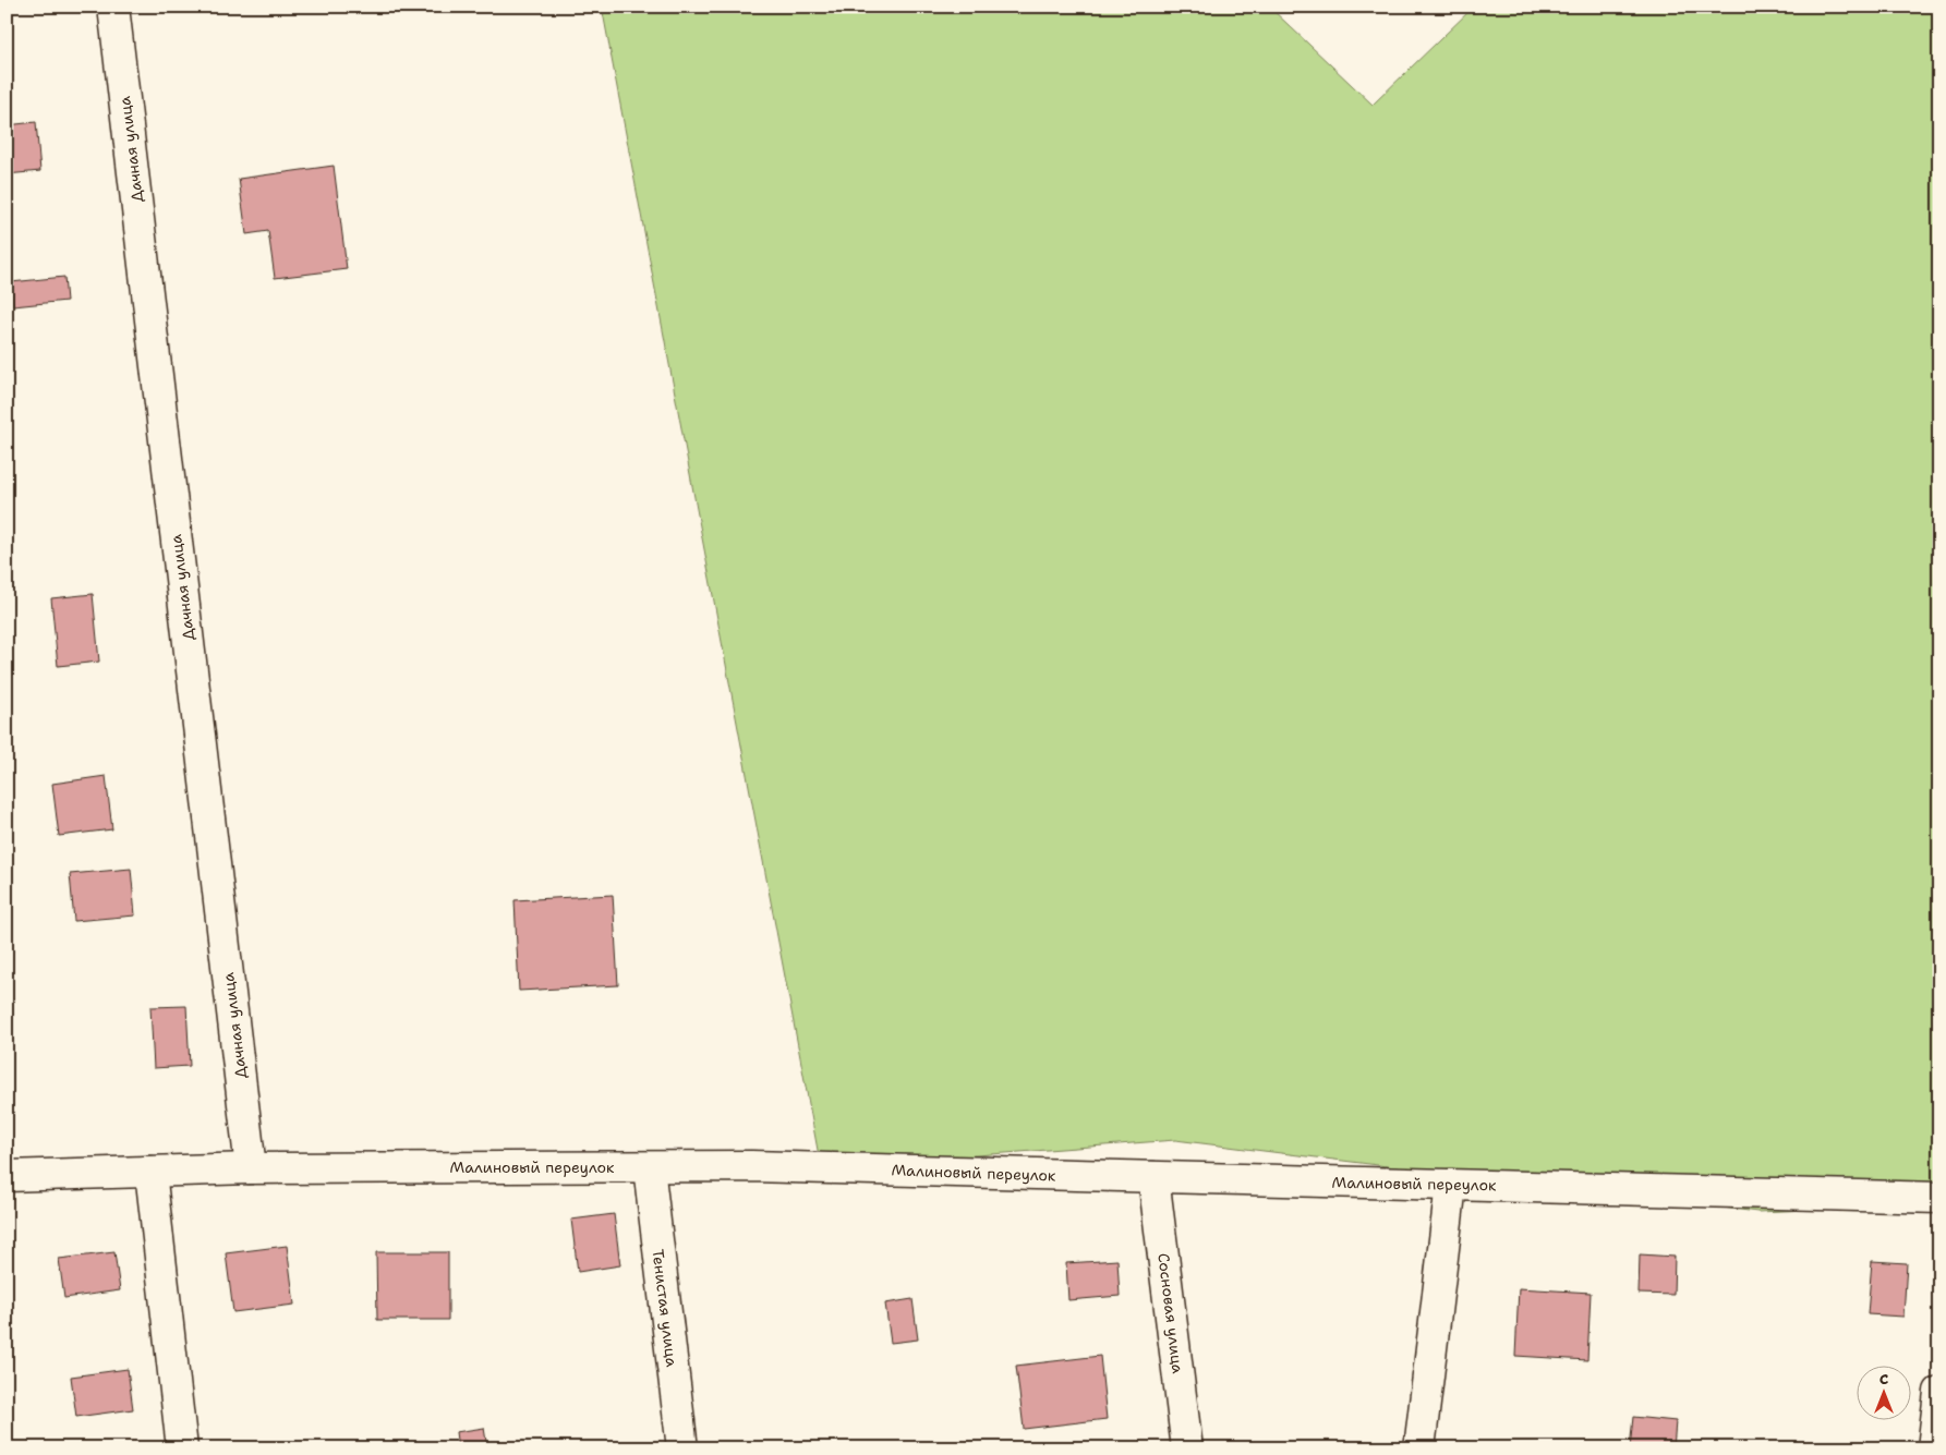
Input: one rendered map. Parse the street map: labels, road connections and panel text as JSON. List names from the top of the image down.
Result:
{
  "streets": {
    "street": [
      "Дачная улица",
      "Малиновый переулок",
      "Тенистая улица",
      "Сосновая улица"
    ]
  },
  "crossings": [
    ["Дачная улица", "Малиновый переулок"],
    ["Малиновый переулок", "Тенистая улица"],
    ["Малиновый переулок", "Сосновая улица"]
  ],
  "north": "top"
}
